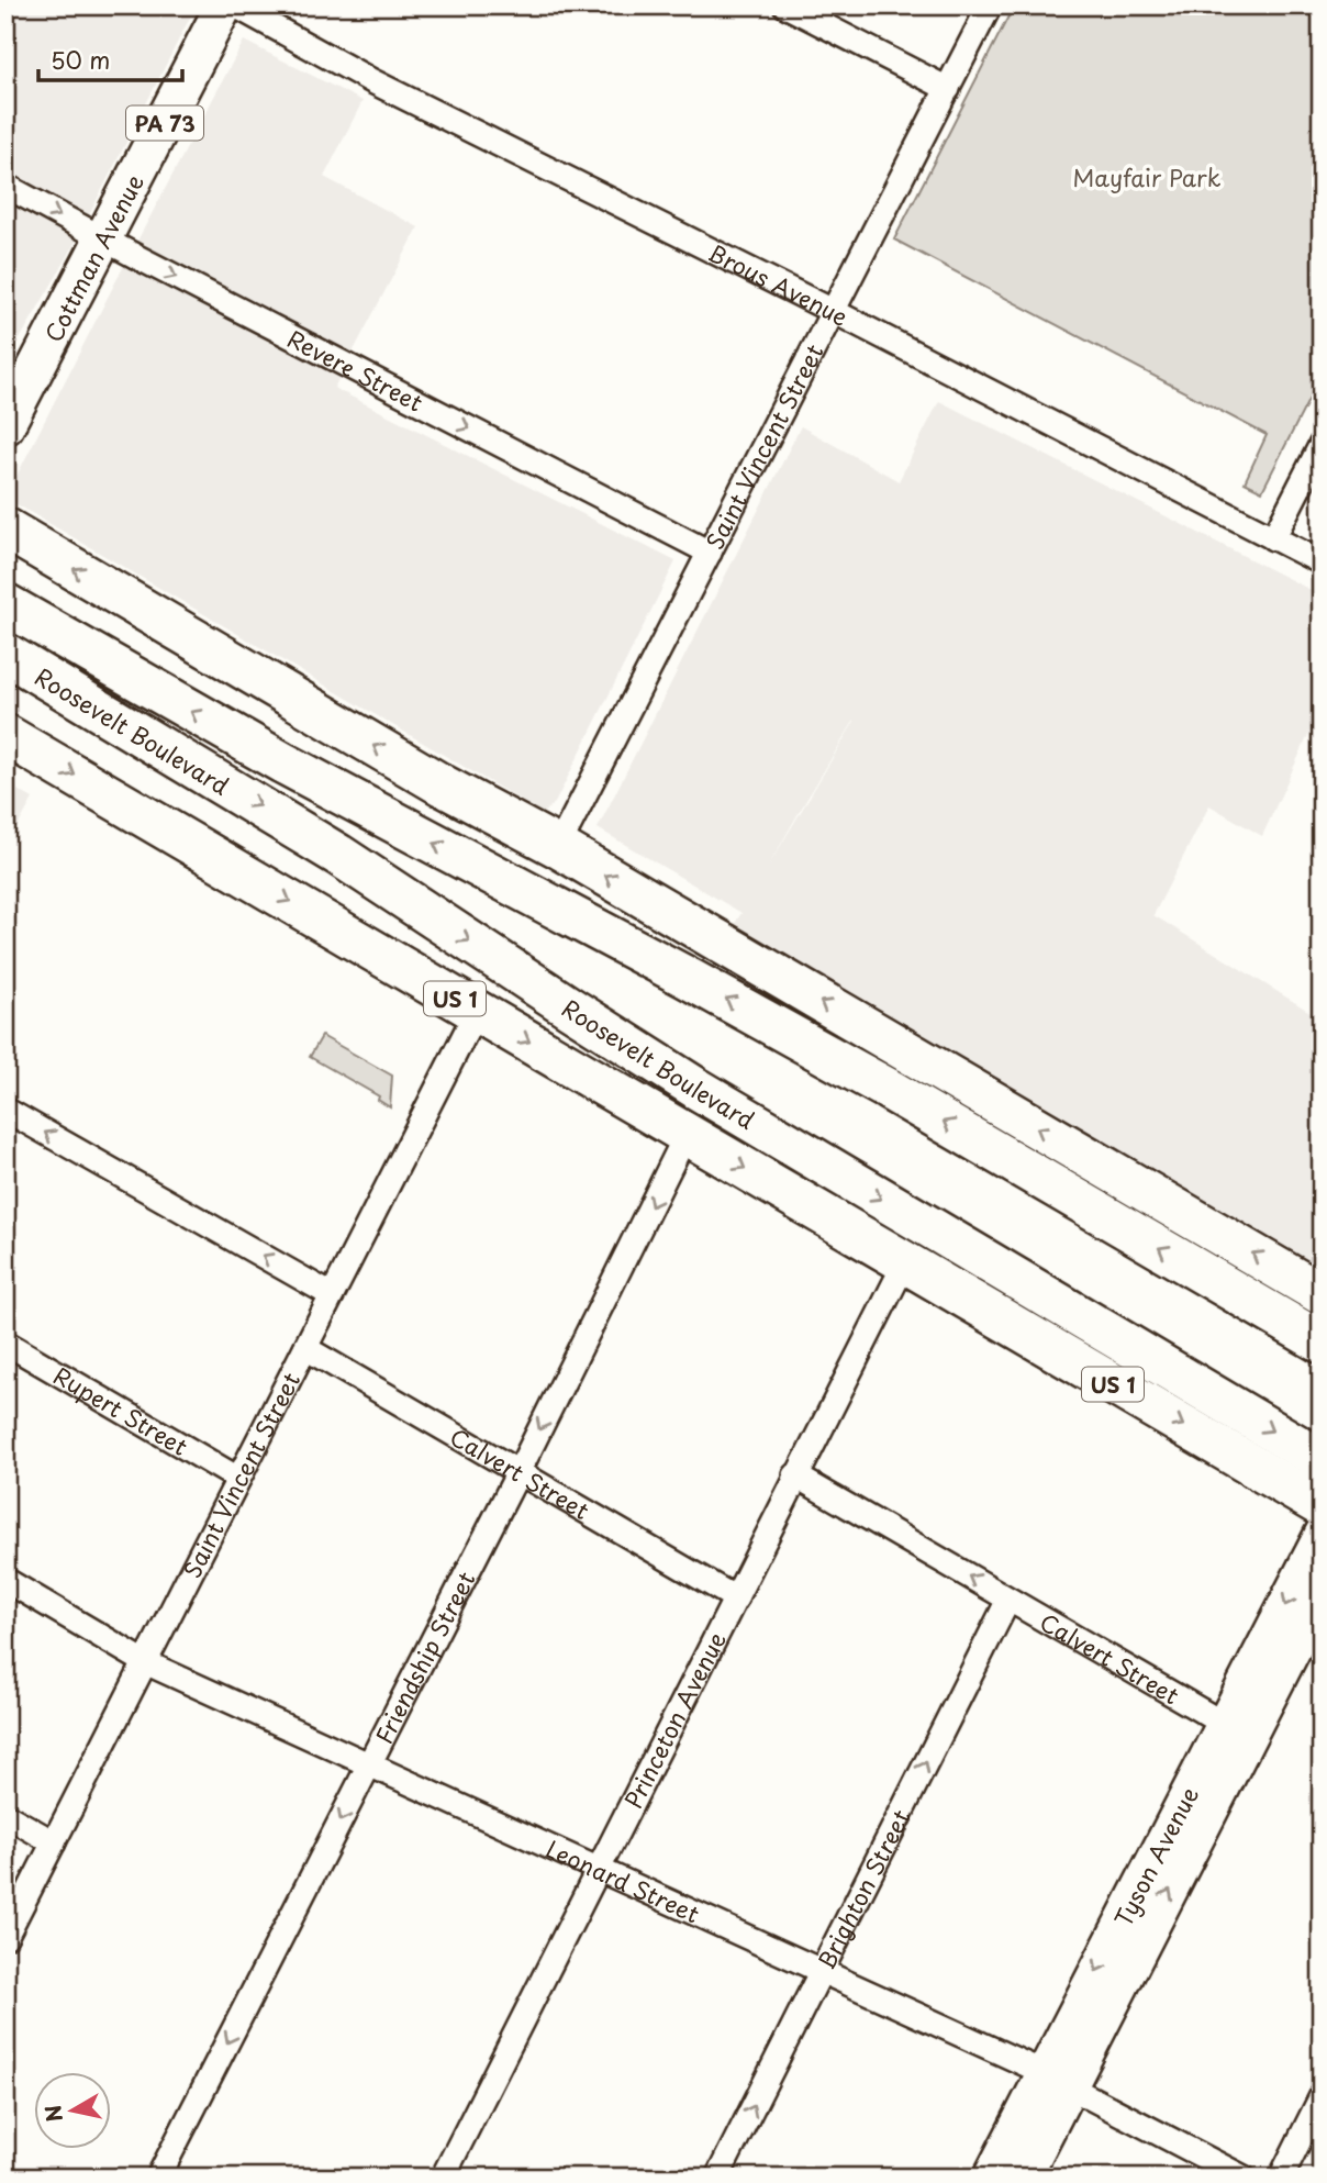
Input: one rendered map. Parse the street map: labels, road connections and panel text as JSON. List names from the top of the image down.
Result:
{
  "streets": {
    "highway": ["Roosevelt Boulevard", "US 1"],
    "main road": ["PA 73", "Cottman Avenue"],
    "street": [
      "Brous Avenue",
      "Revere Street",
      "Saint Vincent Street",
      "Rupert Street",
      "Calvert Street",
      "Friendship Street",
      "Princeton Avenue",
      "Tyson Avenue",
      "Leonard Street",
      "Brighton Street"
    ]
  },
  "crossings": [
    ["Cottman Avenue", "Revere Street"],
    ["Brous Avenue", "Saint Vincent Street"],
    ["Revere Street", "Saint Vincent Street"],
    ["Saint Vincent Street", "Roosevelt Boulevard"],
    ["Saint Vincent Street", "Rupert Street"],
    ["Saint Vincent Street", "Calvert Street"],
    ["Saint Vincent Street", "Leonard Street"],
    ["Roosevelt Boulevard", "Friendship Street"],
    ["Roosevelt Boulevard", "Princeton Avenue"],
    ["Calvert Street", "Friendship Street"],
    ["Calvert Street", "Princeton Avenue"],
    ["Calvert Street", "Tyson Avenue"],
    ["Calvert Street", "Brighton Street"],
    ["Friendship Street", "Leonard Street"],
    ["Princeton Avenue", "Leonard Street"],
    ["Tyson Avenue", "Leonard Street"],
    ["Leonard Street", "Brighton Street"]
  ],
  "one_way": ["Revere Street", "Friendship Street", "Brighton Street"],
  "parks": ["Mayfair Park"],
  "scale_bar": "50 m",
  "north": "left"
}
